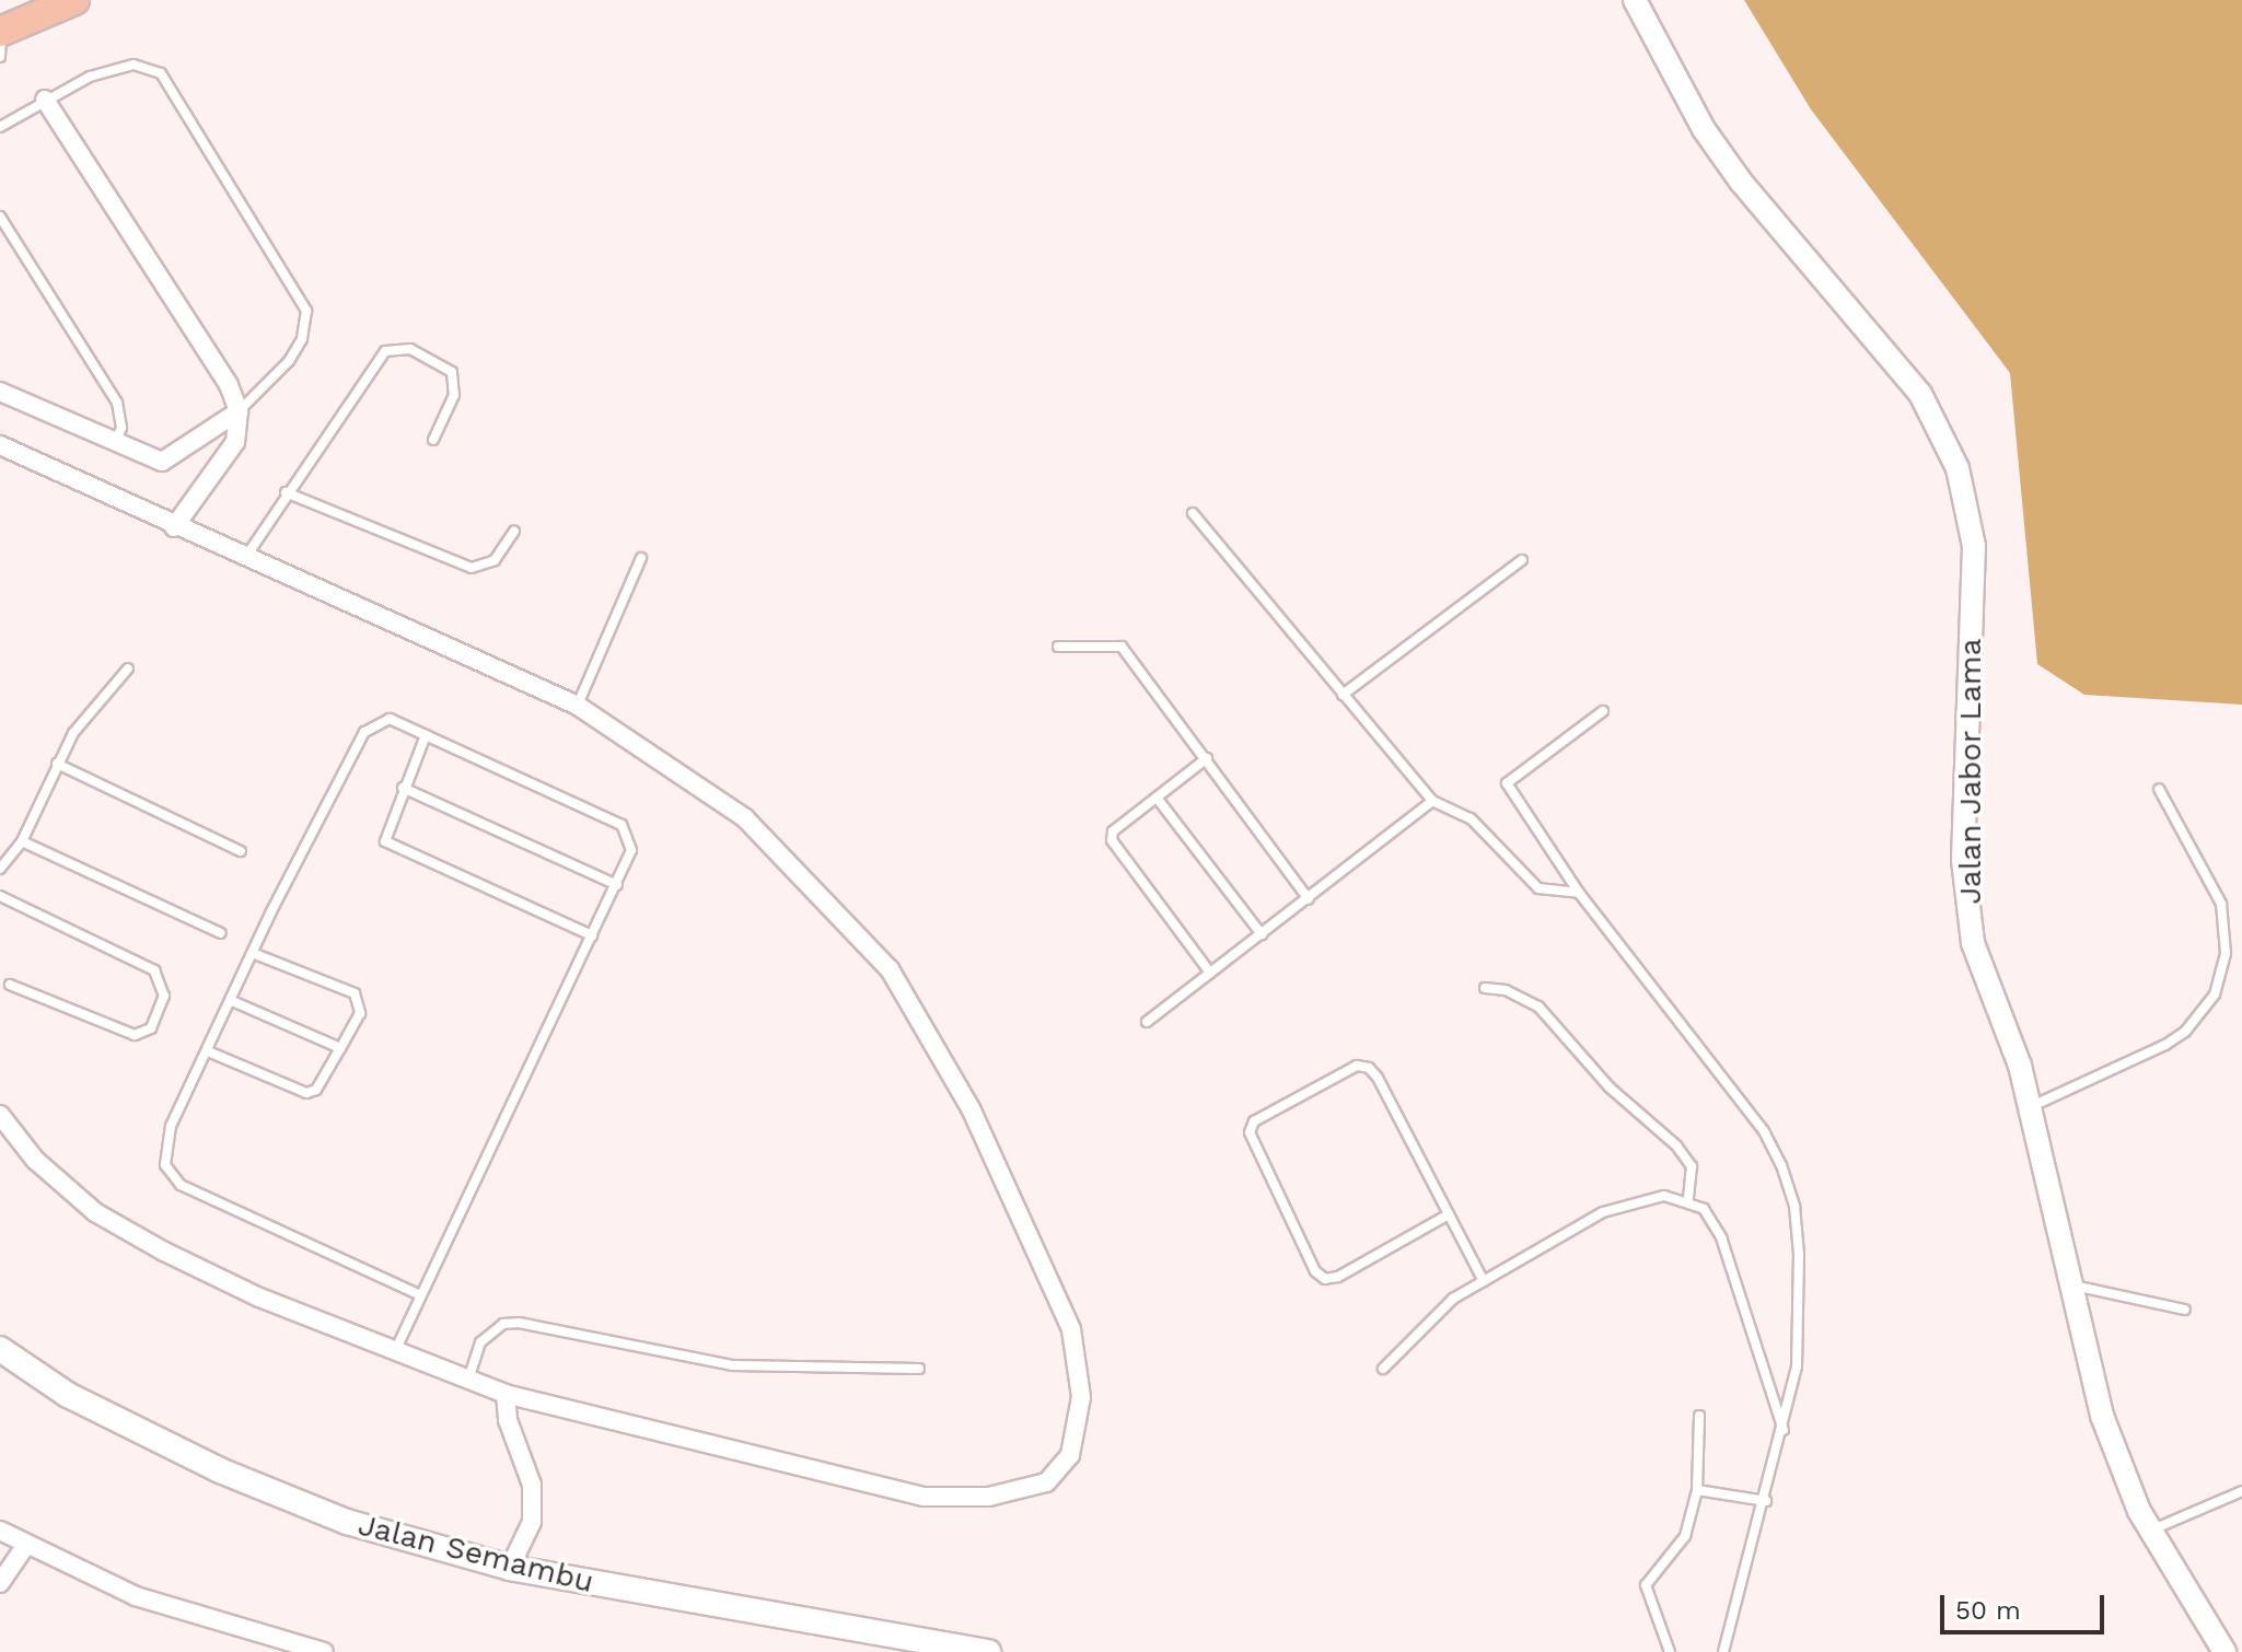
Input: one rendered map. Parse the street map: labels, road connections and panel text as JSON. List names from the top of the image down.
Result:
{
  "streets": {
    "main road": ["Jalan Semambu"],
    "street": ["Jalan Jabor Lama"]
  },
  "scale_bar": "50 m"
}
